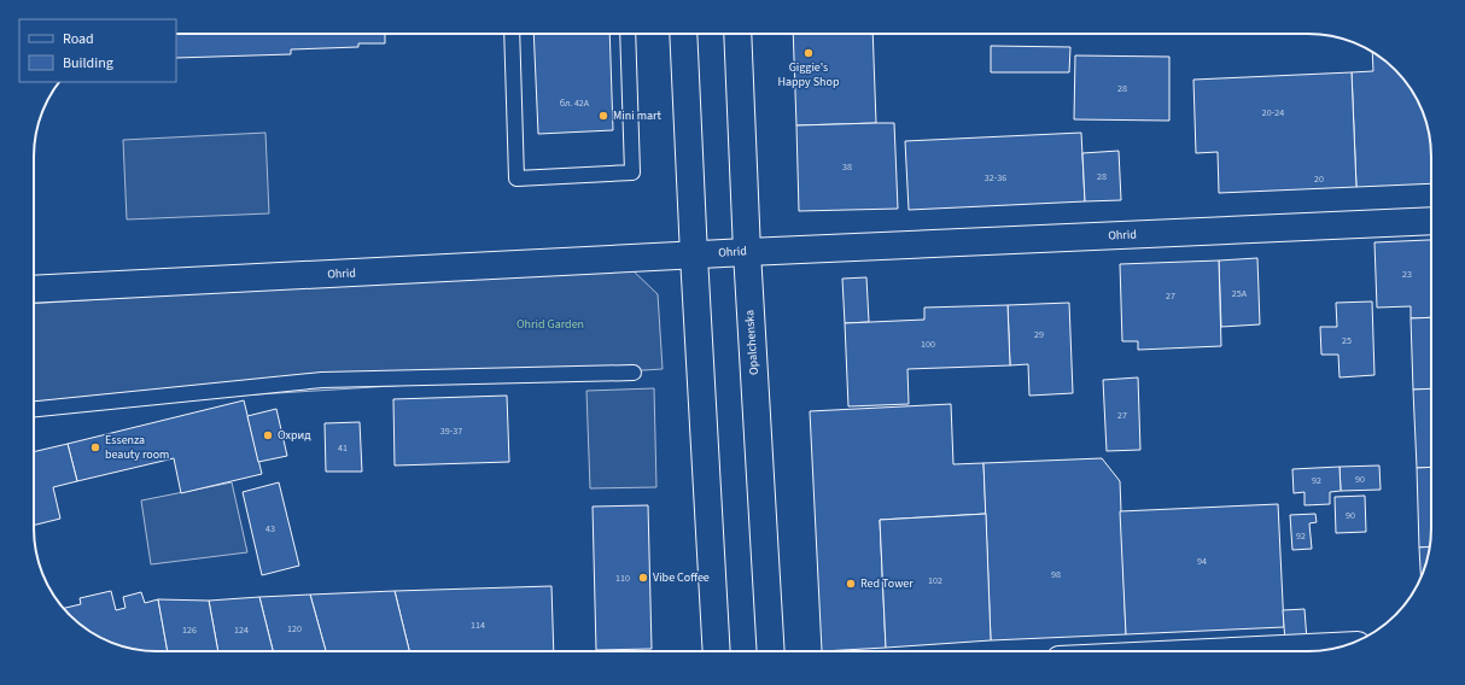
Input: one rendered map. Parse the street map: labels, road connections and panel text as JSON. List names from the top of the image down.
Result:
{
  "streets": {
    "street": ["Ohrid", "Opalchenska"]
  },
  "crossings": [
    ["Ohrid", "Opalchenska"]
  ],
  "parks": ["Ohrid Garden"],
  "places": [
    "Giggie's Happy Shop",
    "Mini mart",
    "Охрид",
    "Essenza beauty room",
    "Vibe Coffee",
    "Red Tower"
  ],
  "house_numbers": [
    "28",
    "бл. 42А",
    "20-24",
    "38",
    "28",
    "32-36",
    "20",
    "23",
    "25А",
    "27",
    "29",
    "25",
    "100",
    "27",
    "39-37",
    "41",
    "90",
    "92",
    "90",
    "43",
    "92",
    "94",
    "98",
    "110",
    "102",
    "114",
    "120",
    "126",
    "124"
  ],
  "legend": ["Road", "Building"]
}
